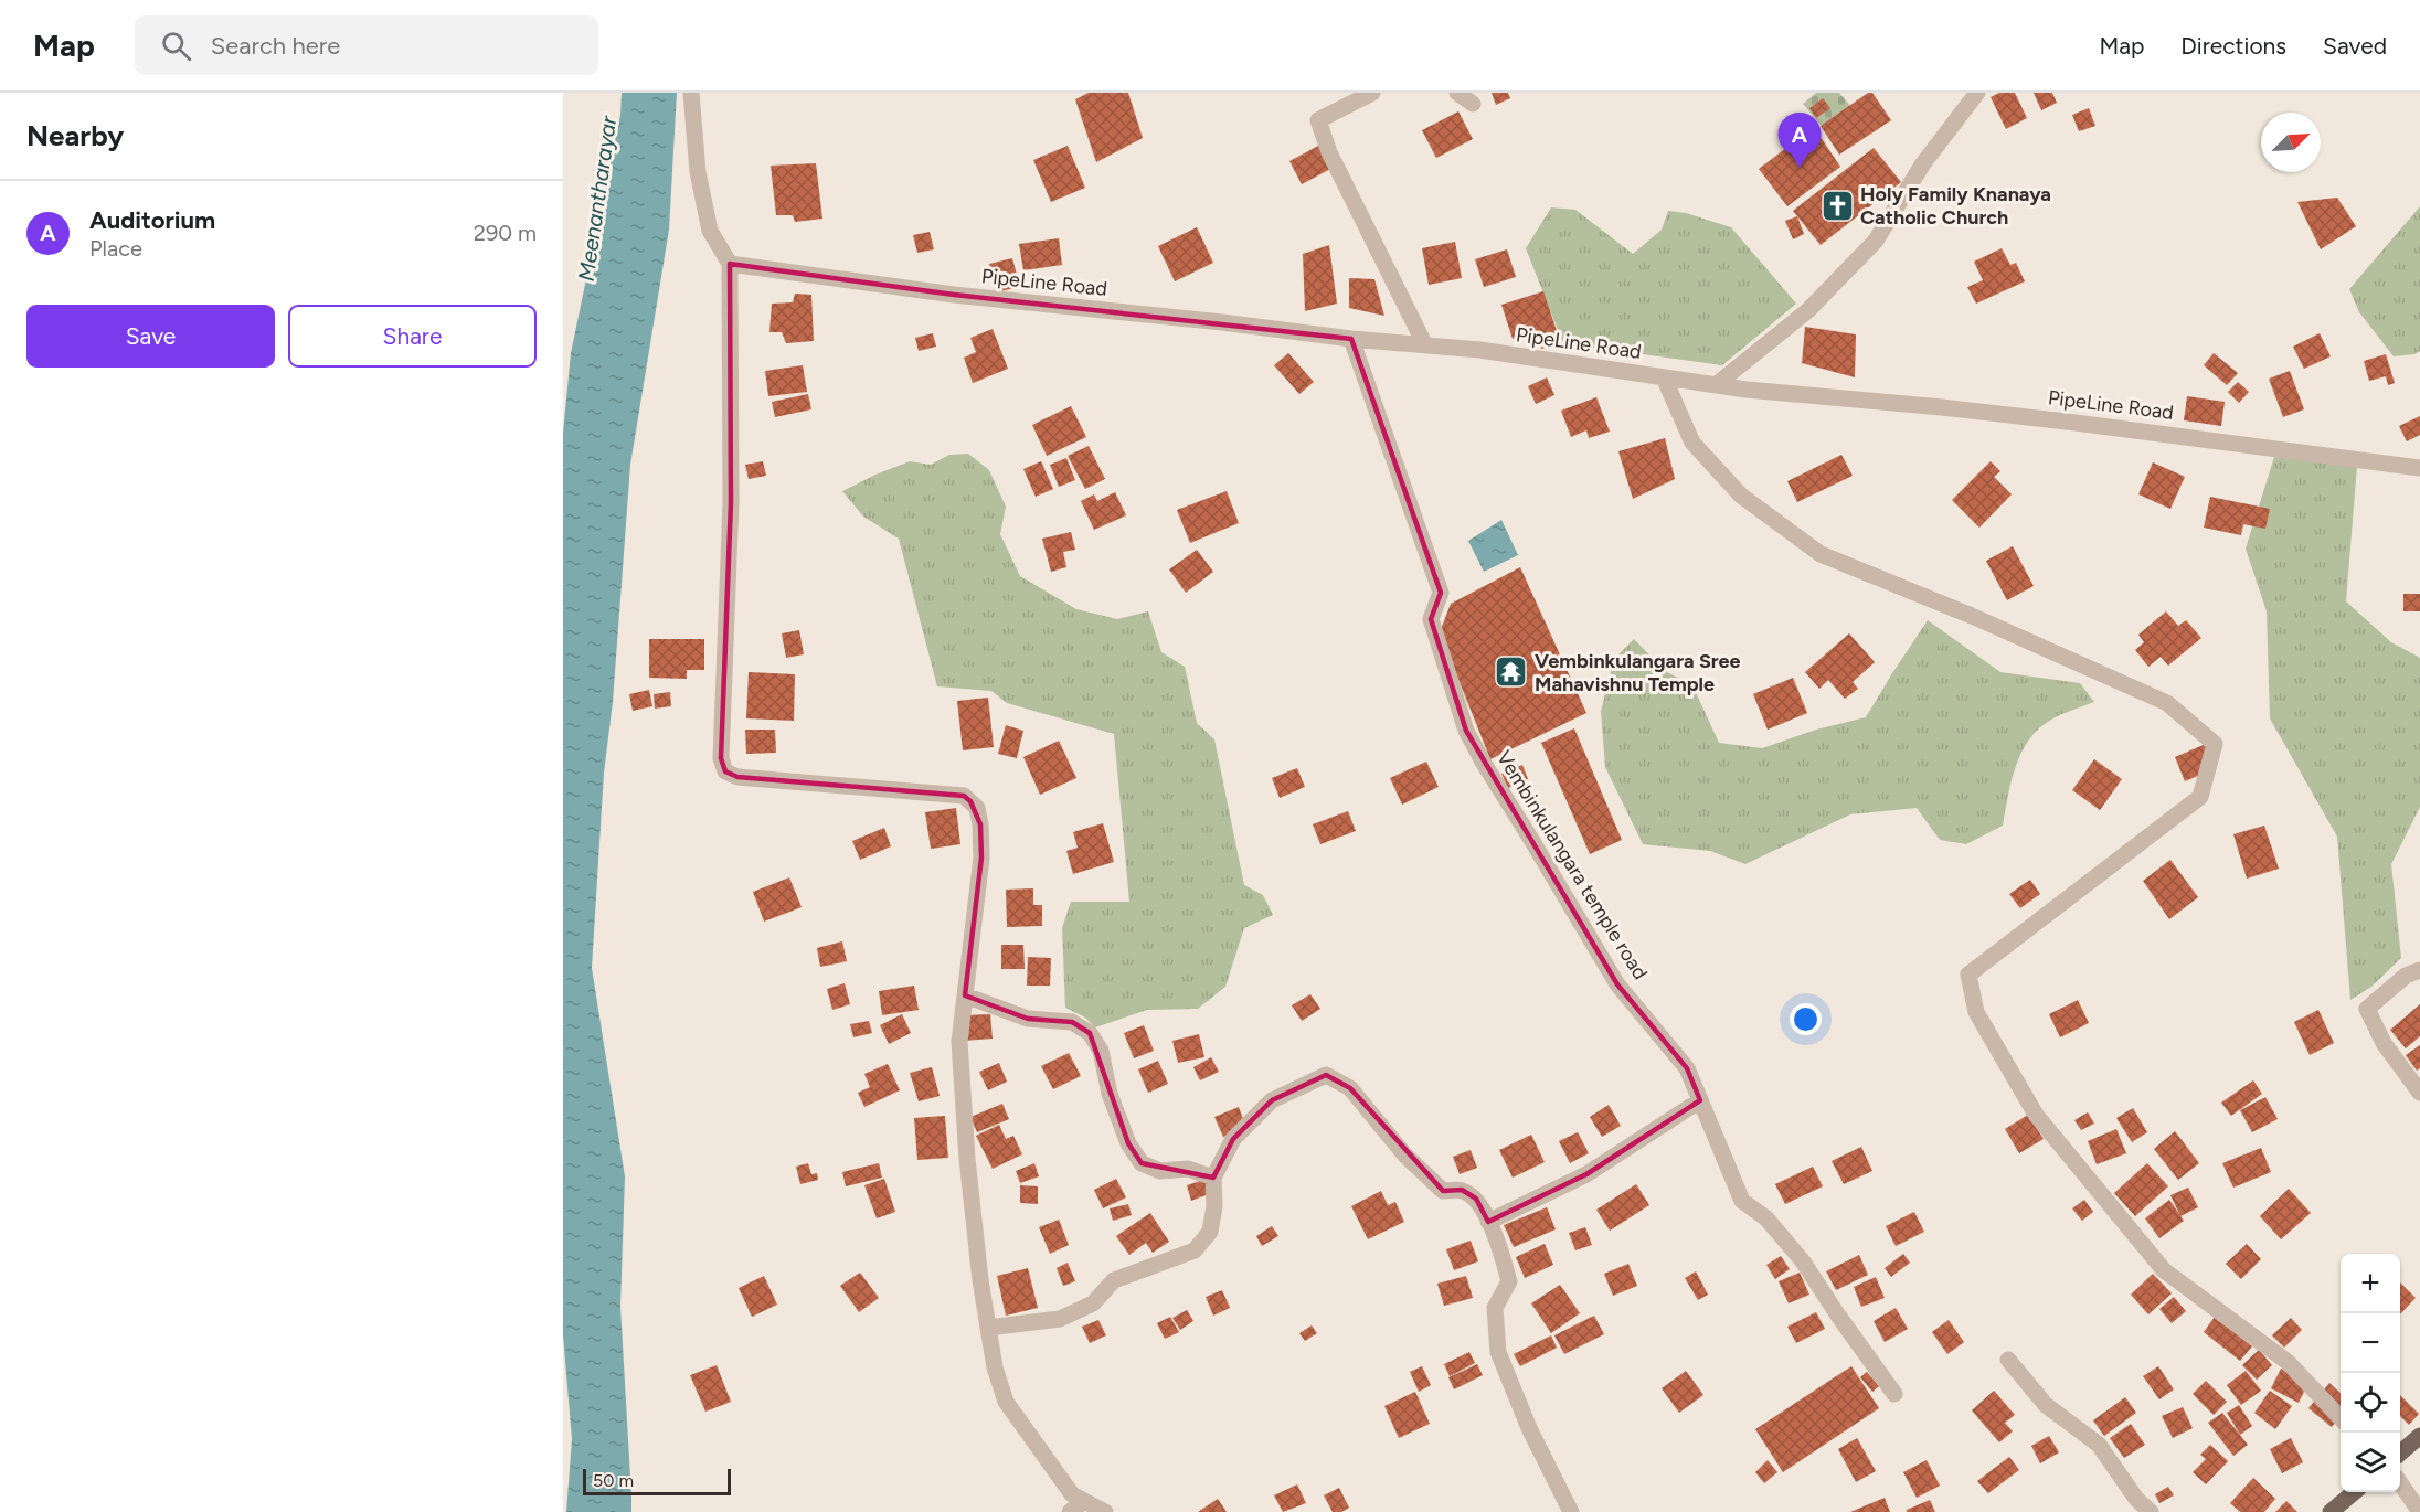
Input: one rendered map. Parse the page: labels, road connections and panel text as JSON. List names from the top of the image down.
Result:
{
  "streets": {
    "street": ["PipeLine Road", "Vembinkulangara temple road"]
  },
  "crossings": [
    ["PipeLine Road", "Vembinkulangara temple road"]
  ],
  "water": ["Meenantharayar"],
  "places": {
    "church": ["Holy Family Knanaya Catholic Church"],
    "temple": ["Vembinkulangara Sree Mahavishnu Temple"]
  },
  "scale_bar": "50 m",
  "north": "top right",
  "page": {
    "header": "Map",
    "search": "Search here",
    "nav": ["Map", "Directions", "Saved"],
    "heading": "Nearby",
    "pins": "A",
    "list": [
      {
        "mark": "A",
        "name": "Auditorium",
        "note": "Place",
        "value": "290 m"
      }
    ],
    "buttons": ["Save", "Share"],
    "map_buttons": ["+", "−"],
    "scale": "50 m"
  }
}
